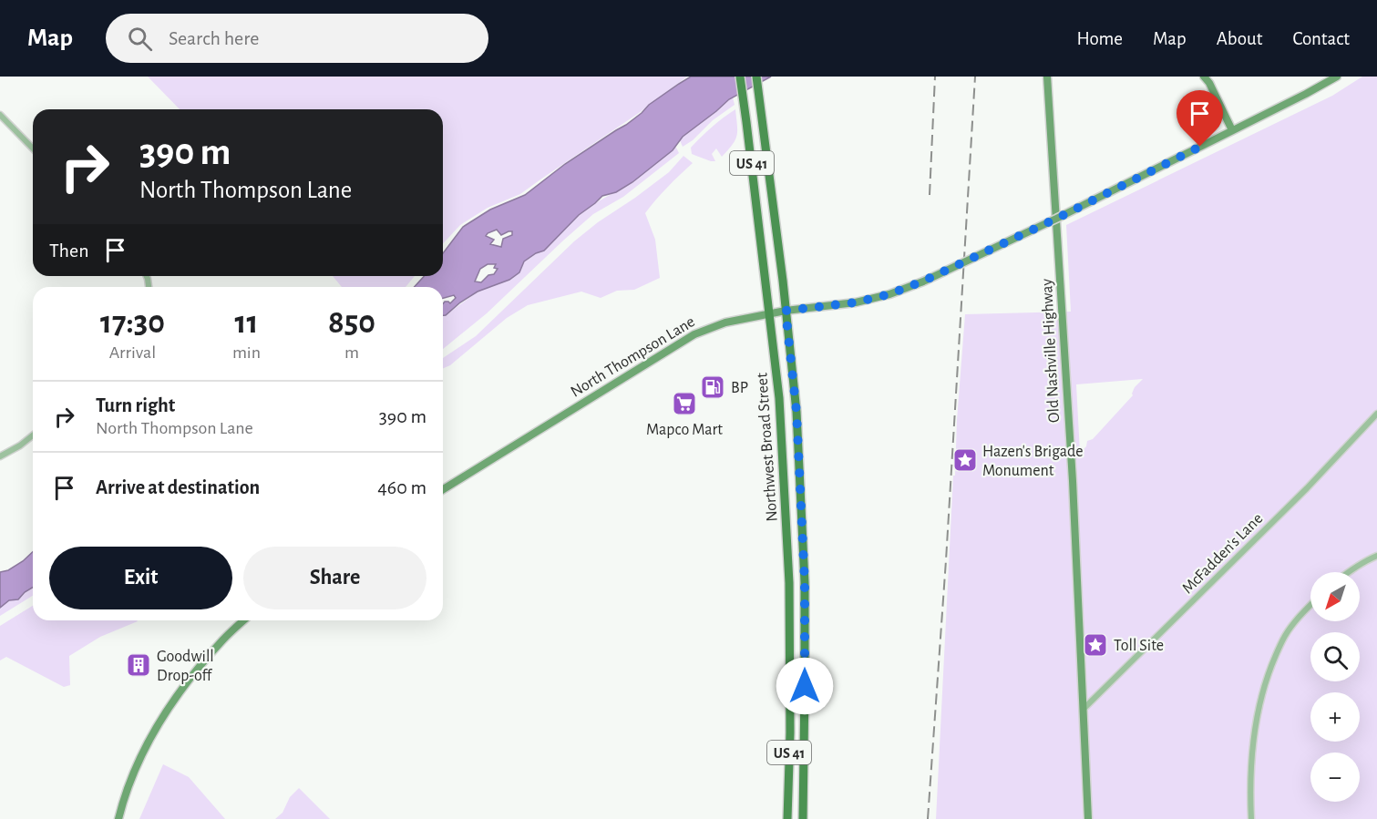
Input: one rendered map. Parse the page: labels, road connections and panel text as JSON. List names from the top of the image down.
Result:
{
  "streets": {
    "main road": [
      "US 41",
      "Old Nashville Highway",
      "North Thompson Lane",
      "Northwest Broad Street"
    ],
    "street": ["McFadden's Lane"]
  },
  "crossings": [
    ["Old Nashville Highway", "McFadden's Lane"],
    ["North Thompson Lane", "Northwest Broad Street"]
  ],
  "places": {
    "fuel station": ["BP"],
    "supermarket": ["Mapco Mart"],
    "place": ["Hazen's Brigade Monument", "Toll Site"],
    "building": ["Goodwill Drop-off"]
  },
  "north": "bottom left",
  "page": {
    "header": "Map",
    "search": "Search here",
    "nav": [
      "Home",
      "Map",
      "About",
      "Contact"
    ],
    "turn": ["390 m", "North Thompson Lane"],
    "then": "Then",
    "eta": [
      "17:30",
      "Arrival",
      "11",
      "min",
      "850",
      "m"
    ],
    "list": [
      {
        "name": "Turn right",
        "note": "North Thompson Lane",
        "value": "390 m"
      },
      {
        "name": "Arrive at destination",
        "value": "460 m"
      }
    ],
    "buttons": ["Exit", "Share"],
    "map_buttons": ["+", "−"]
  }
}
